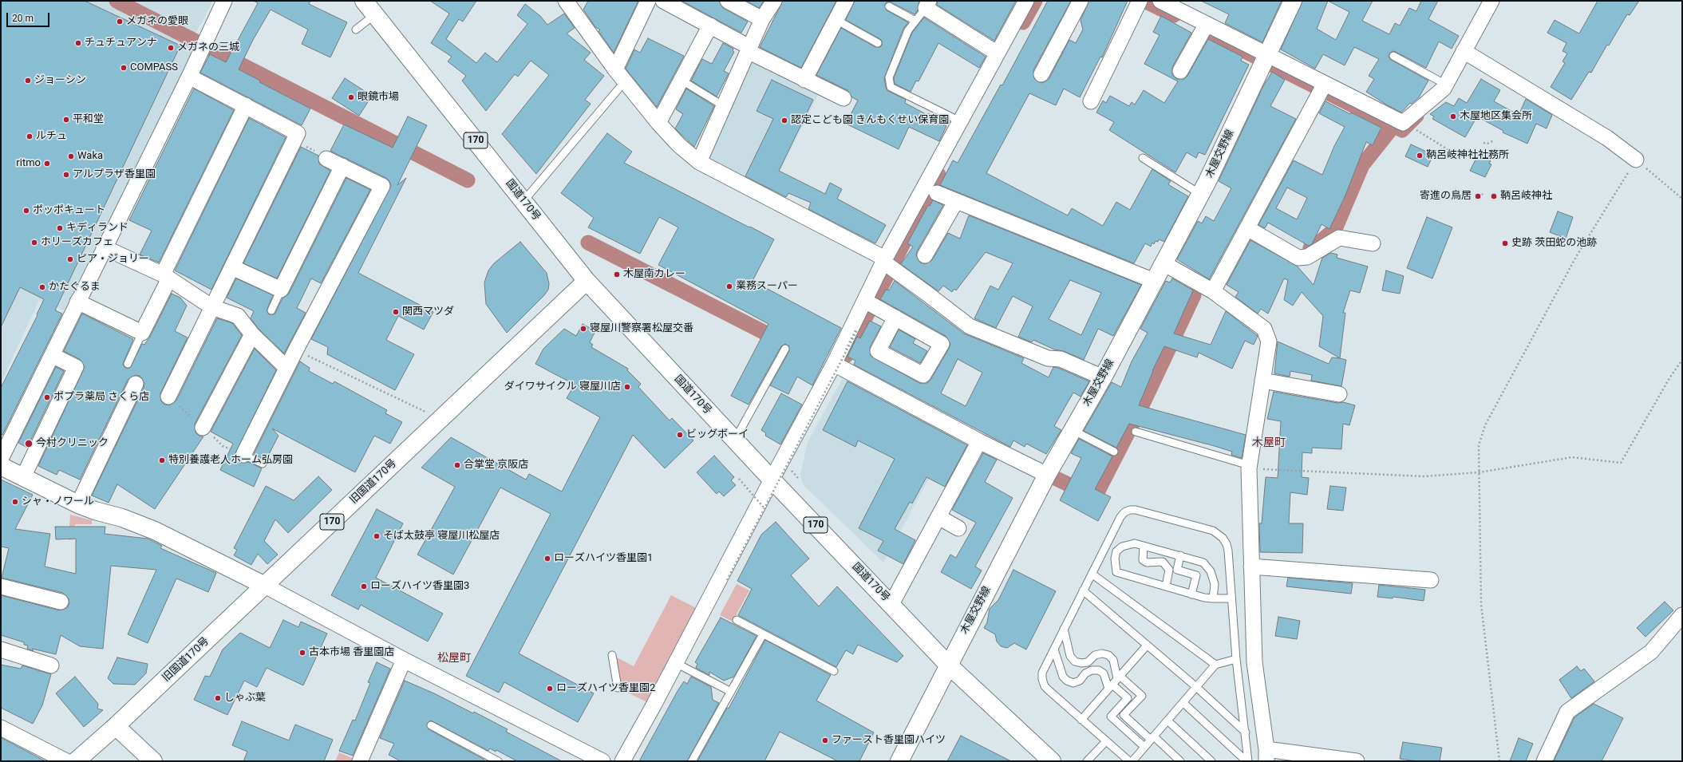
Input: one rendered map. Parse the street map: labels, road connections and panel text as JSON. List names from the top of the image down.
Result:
{
  "streets": {
    "main road": [
      "170",
      "木屋交野線",
      "国道170号",
      "旧国道170号"
    ]
  },
  "crossings": [
    ["木屋交野線", "国道170号"],
    ["国道170号", "旧国道170号"]
  ],
  "districts": ["木屋町", "松屋町"],
  "places": [
    "メガネの愛眼",
    "チュチュアンナ",
    "メガネの三城",
    "COMPASS",
    "ジョーシン",
    "眼鏡市場",
    "木屋地区集会所",
    "平和堂",
    "認定こども園 きんもくせい保育園",
    "ルチュ",
    "鞆呂岐神社社務所",
    "Waka",
    "ritmo",
    "アルプラザ香里園",
    "寄進の鳥居",
    "鞆呂岐神社",
    "ポッポキュート",
    "キディランド",
    "ホリーズカフェ",
    "史跡 茨田蛇の池跡",
    "ピア・ジョリー",
    "木屋南カレー",
    "業務スーパー",
    "かたぐるま",
    "関西マツダ",
    "寝屋川警察署松屋交番",
    "ダイワサイクル 寝屋川店",
    "ポプラ薬局 さくら店",
    "ビッグボーイ",
    "今村クリニック",
    "特別養護老人ホーム弘房園",
    "合掌堂 京阪店",
    "シャ・ノワール",
    "そば太鼓亭 寝屋川松屋店",
    "ローズハイツ香里園1",
    "ローズハイツ香里園3",
    "古本市場 香里園店",
    "ローズハイツ香里園2",
    "しゃぶ葉",
    "ファースト香里園ハイツ"
  ],
  "scale_bar": "20 m"
}
